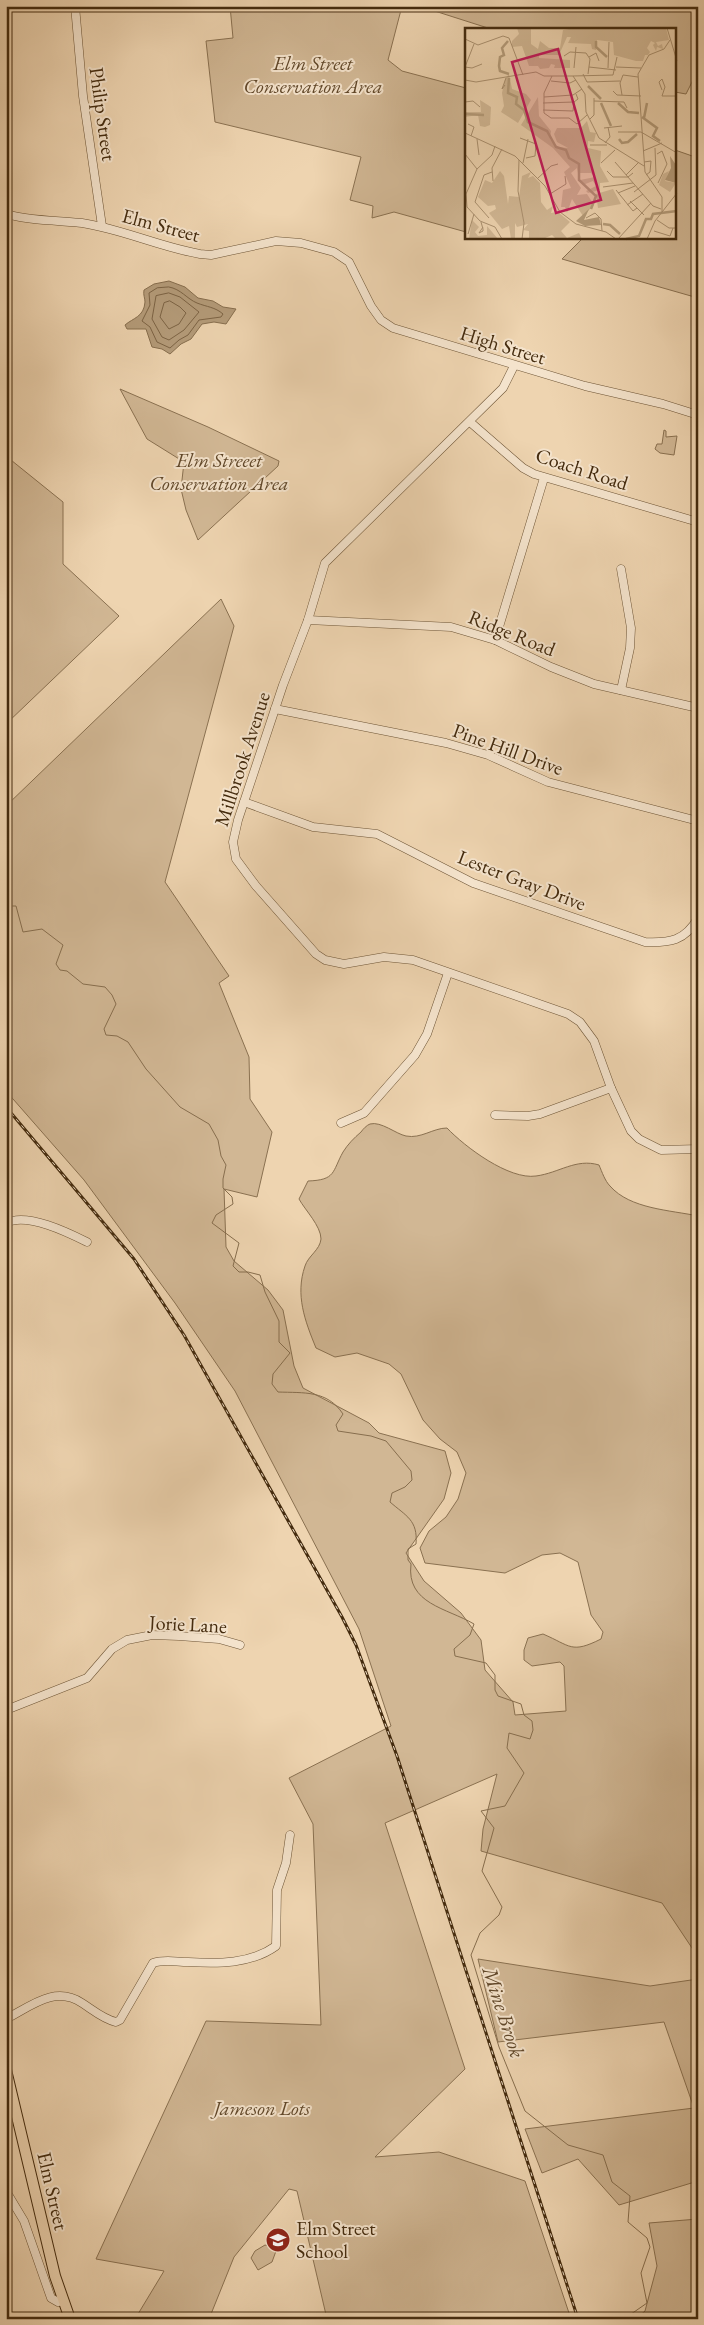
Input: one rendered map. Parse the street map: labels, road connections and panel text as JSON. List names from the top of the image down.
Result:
{
  "streets": {
    "main road": ["Elm Street"],
    "street": [
      "Philip Street",
      "High Street",
      "Coach Road",
      "Ridge Road",
      "Pine Hill Drive",
      "Millbrook Avenue",
      "Lester Gray Drive",
      "Jorie Lane"
    ]
  },
  "crossings": [
    ["Philip Street", "Elm Street"],
    ["Elm Street", "High Street"],
    ["High Street", "Millbrook Avenue"],
    ["Coach Road", "Millbrook Avenue"],
    ["Ridge Road", "Millbrook Avenue"],
    ["Pine Hill Drive", "Millbrook Avenue"],
    ["Millbrook Avenue", "Lester Gray Drive"]
  ],
  "water": ["Mine Brook"],
  "parks": ["Elm Street Conservation Area", "Elm Streeet Conservation Area", "Jameson Lots"],
  "places": {
    "school or university": ["Elm Street School"]
  }
}
